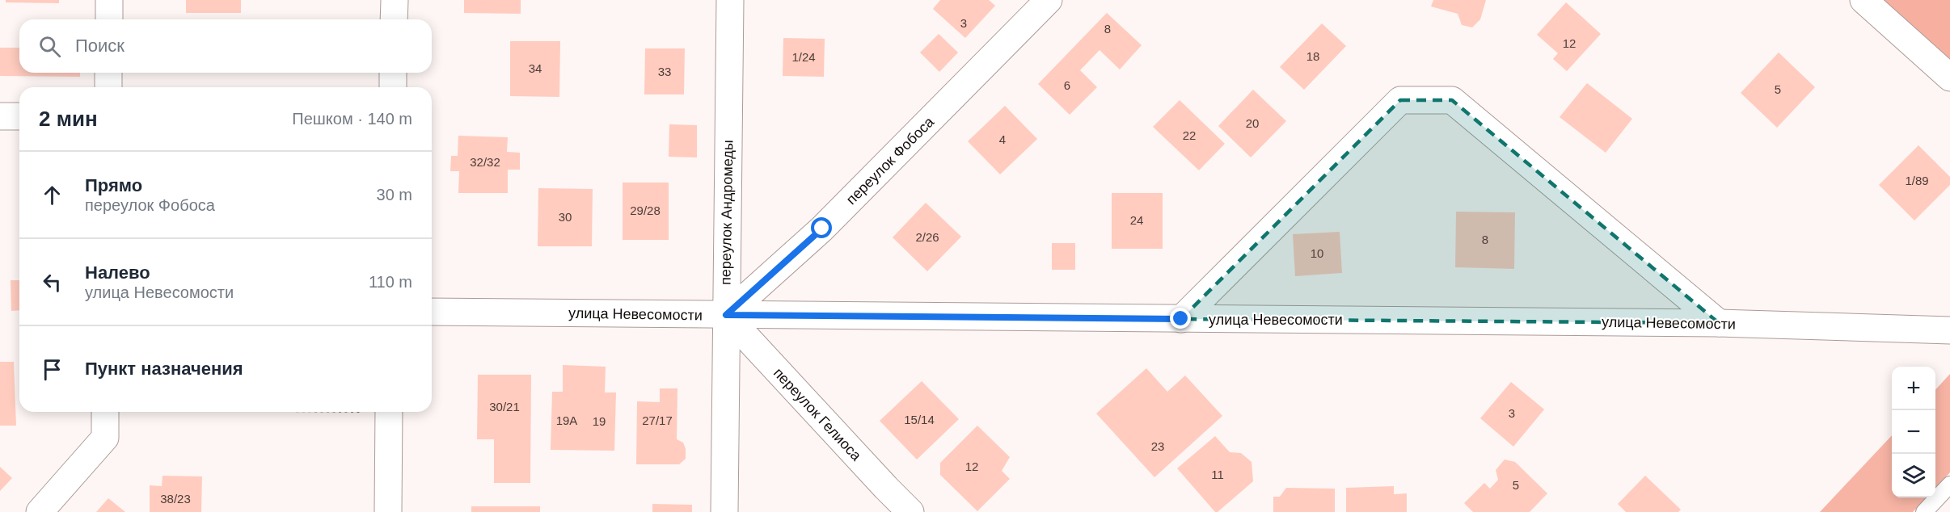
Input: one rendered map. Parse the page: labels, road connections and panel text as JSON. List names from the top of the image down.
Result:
{
  "streets": {
    "street": [
      "переулок Фобоса",
      "переулок Андромеды",
      "улица Невесомости",
      "переулок Гелиоса"
    ]
  },
  "crossings": [
    ["переулок Фобоса", "переулок Андромеды"],
    ["переулок Фобоса", "улица Невесомости"],
    ["переулок Фобоса", "переулок Гелиоса"],
    ["переулок Андромеды", "улица Невесомости"],
    ["переулок Андромеды", "переулок Гелиоса"],
    ["улица Невесомости", "переулок Гелиоса"]
  ],
  "house_numbers": [
    "3",
    "8",
    "12",
    "18",
    "1/24",
    "34",
    "33",
    "6",
    "5",
    "20",
    "22",
    "4",
    "32/32",
    "1/89",
    "29/28",
    "30",
    "24",
    "2/26",
    "8",
    "10",
    "30/21",
    "3",
    "15/14",
    "19А",
    "27/17",
    "19",
    "23",
    "12",
    "11",
    "5",
    "38/23"
  ],
  "page": {
    "search": "Поиск",
    "heading": ["2 мин", "Пешком · 140 m"],
    "list": [
      ["Прямо", "переулок Фобоса", "30 m"],
      ["Налево", "улица Невесомости", "110 m"],
      "Пункт назначения"
    ],
    "map_buttons": ["+", "−"]
  }
}
